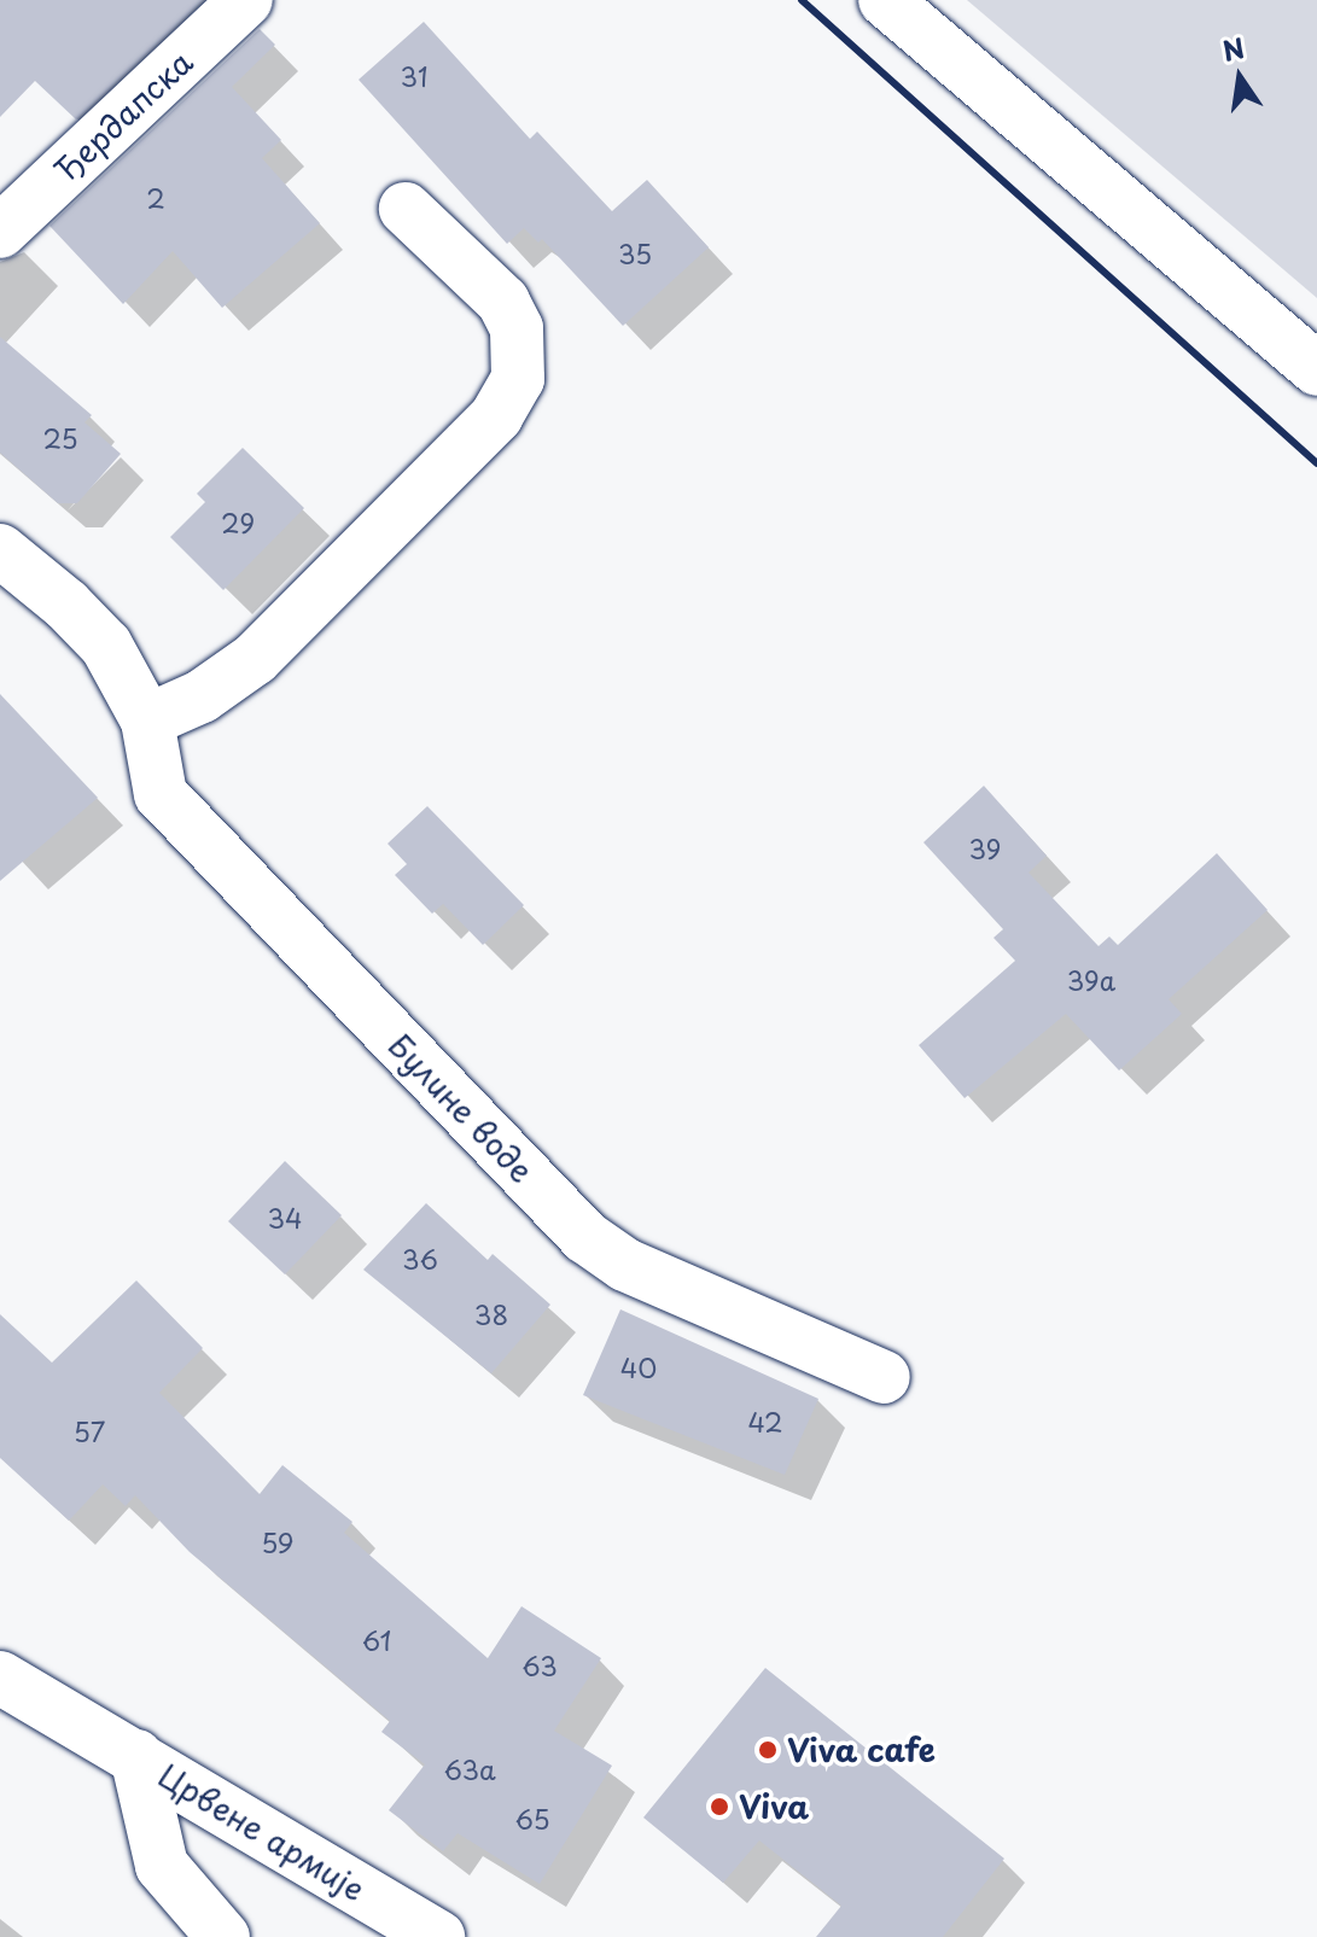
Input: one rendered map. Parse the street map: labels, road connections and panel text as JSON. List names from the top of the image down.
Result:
{
  "streets": {
    "street": ["Ђердапска", "Булине воде", "Црвене армије"]
  },
  "places": ["Viva cafe", "Viva"],
  "house_numbers": [
    "31",
    "2",
    "35",
    "25",
    "29",
    "39",
    "39a",
    "34",
    "36",
    "38",
    "40",
    "42",
    "57",
    "59",
    "61",
    "63",
    "63a",
    "65"
  ],
  "north": "top"
}
